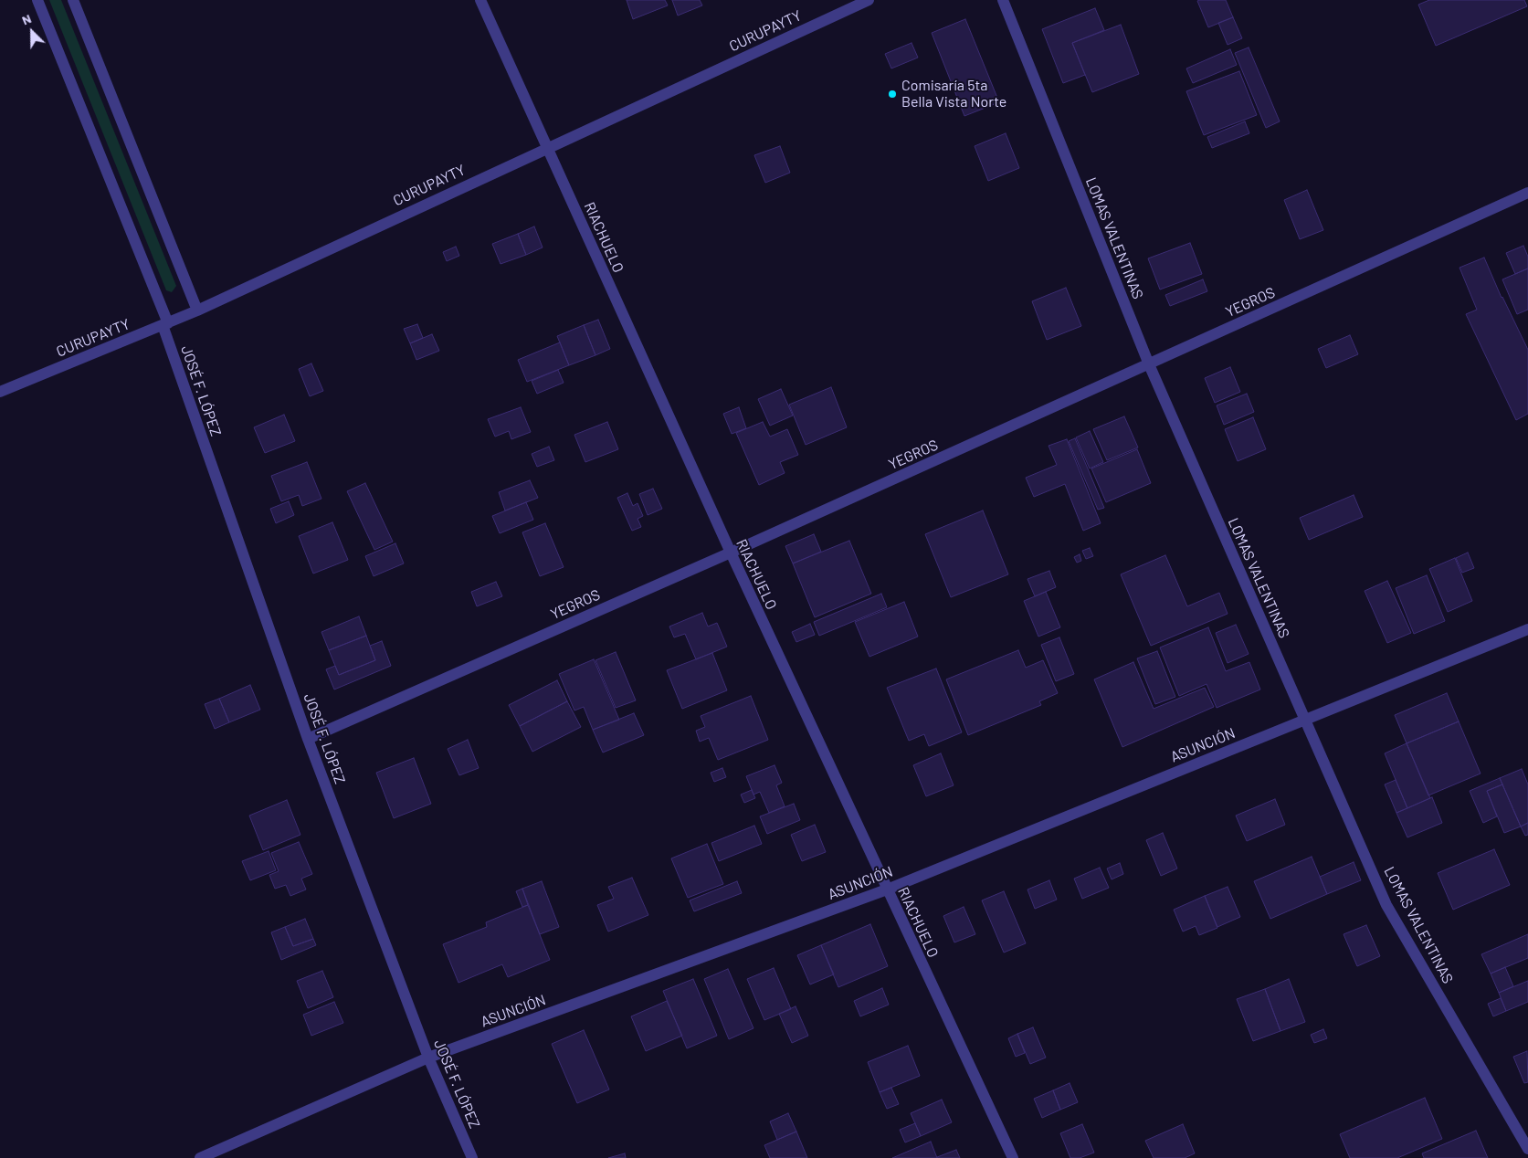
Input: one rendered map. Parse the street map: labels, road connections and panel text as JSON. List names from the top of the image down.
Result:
{
  "streets": {
    "street": [
      "CURUPAYTY",
      "RIACHUELO",
      "LOMAS VALENTINAS",
      "YEGROS",
      "JOSÉ F. LÓPEZ",
      "ASUNCIÓN"
    ]
  },
  "crossings": [
    ["CURUPAYTY", "RIACHUELO"],
    ["CURUPAYTY", "JOSÉ F. LÓPEZ"],
    ["RIACHUELO", "YEGROS"],
    ["RIACHUELO", "ASUNCIÓN"],
    ["LOMAS VALENTINAS", "YEGROS"],
    ["LOMAS VALENTINAS", "ASUNCIÓN"],
    ["YEGROS", "JOSÉ F. LÓPEZ"],
    ["JOSÉ F. LÓPEZ", "ASUNCIÓN"]
  ],
  "places": ["Comisaría 5ta Bella Vista Norte"],
  "north": "top left"
}
